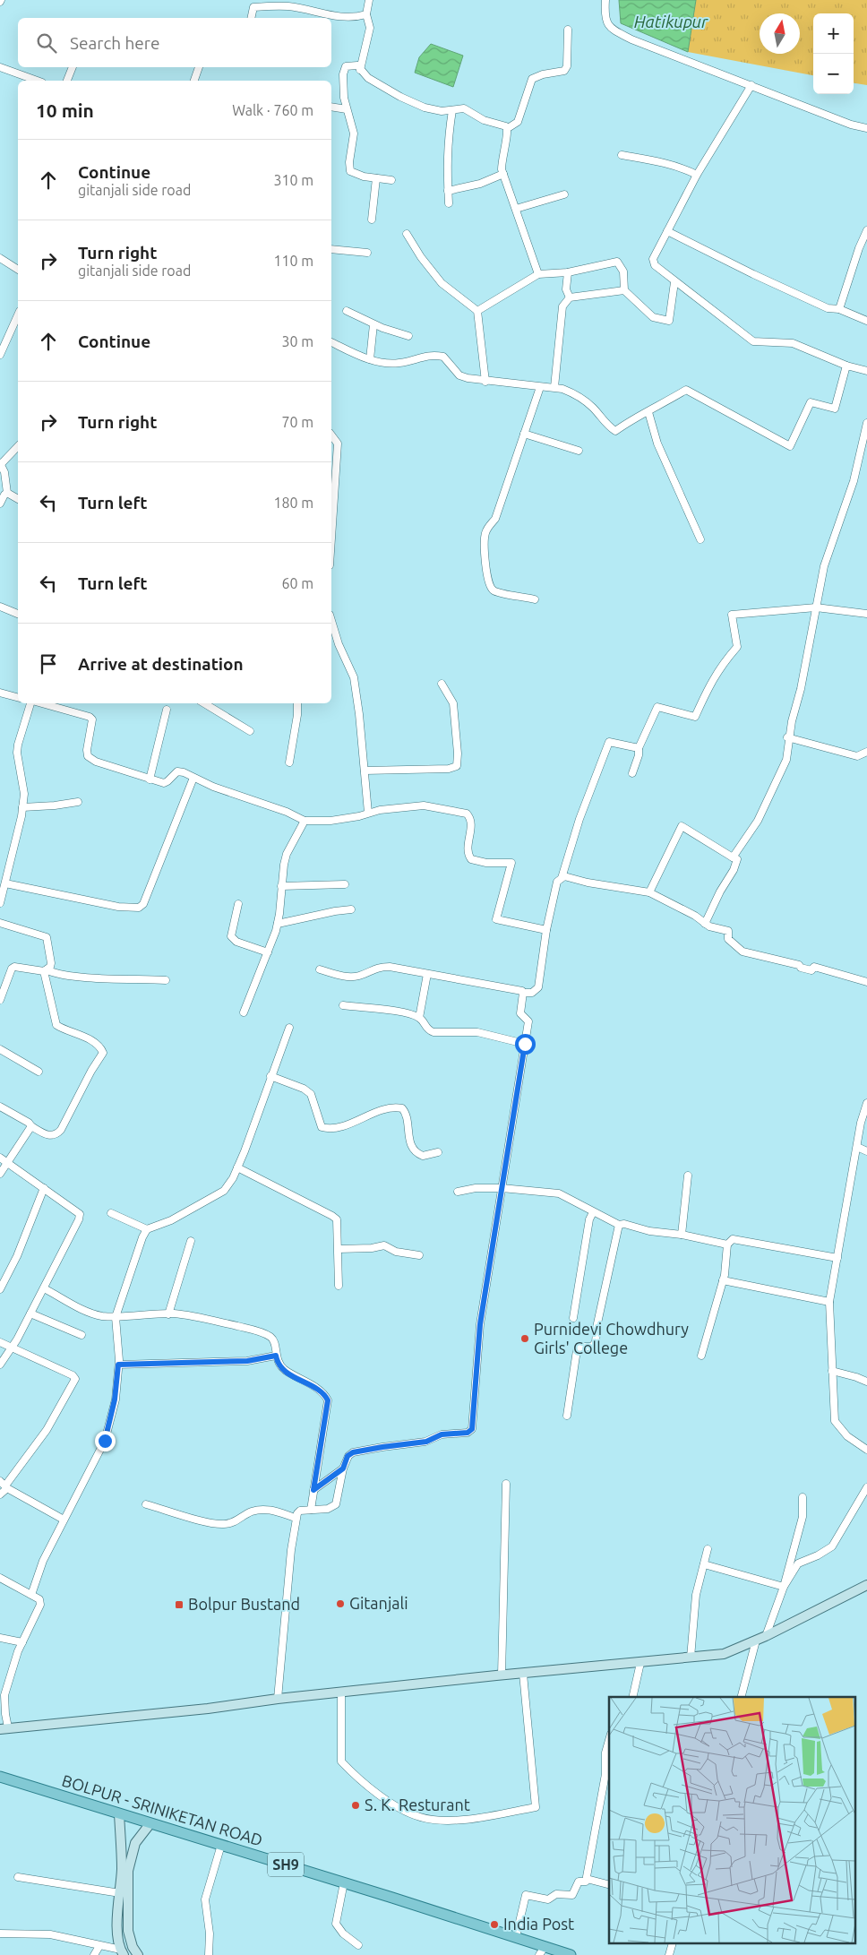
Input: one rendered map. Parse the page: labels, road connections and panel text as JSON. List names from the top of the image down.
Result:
{
  "streets": {
    "main road": ["BOLPUR - SRINIKETAN ROAD", "SH9"]
  },
  "water": ["Hatikupur"],
  "places": {
    "other": [
      "Purnidevi Chowdhury Girls' College",
      "Gitanjali",
      "S. K. Resturant",
      "India Post"
    ],
    "transit": ["Bolpur Bustand"]
  },
  "north": "top",
  "page": {
    "map_buttons": ["+", "−"],
    "search": "Search here",
    "heading": ["10 min", "Walk · 760 m"],
    "list": [
      ["Continue", "gitanjali side road", "310 m"],
      ["Turn right", "gitanjali side road", "110 m"],
      ["Continue", "30 m"],
      ["Turn right", "70 m"],
      ["Turn left", "180 m"],
      ["Turn left", "60 m"],
      "Arrive at destination"
    ]
  }
}
